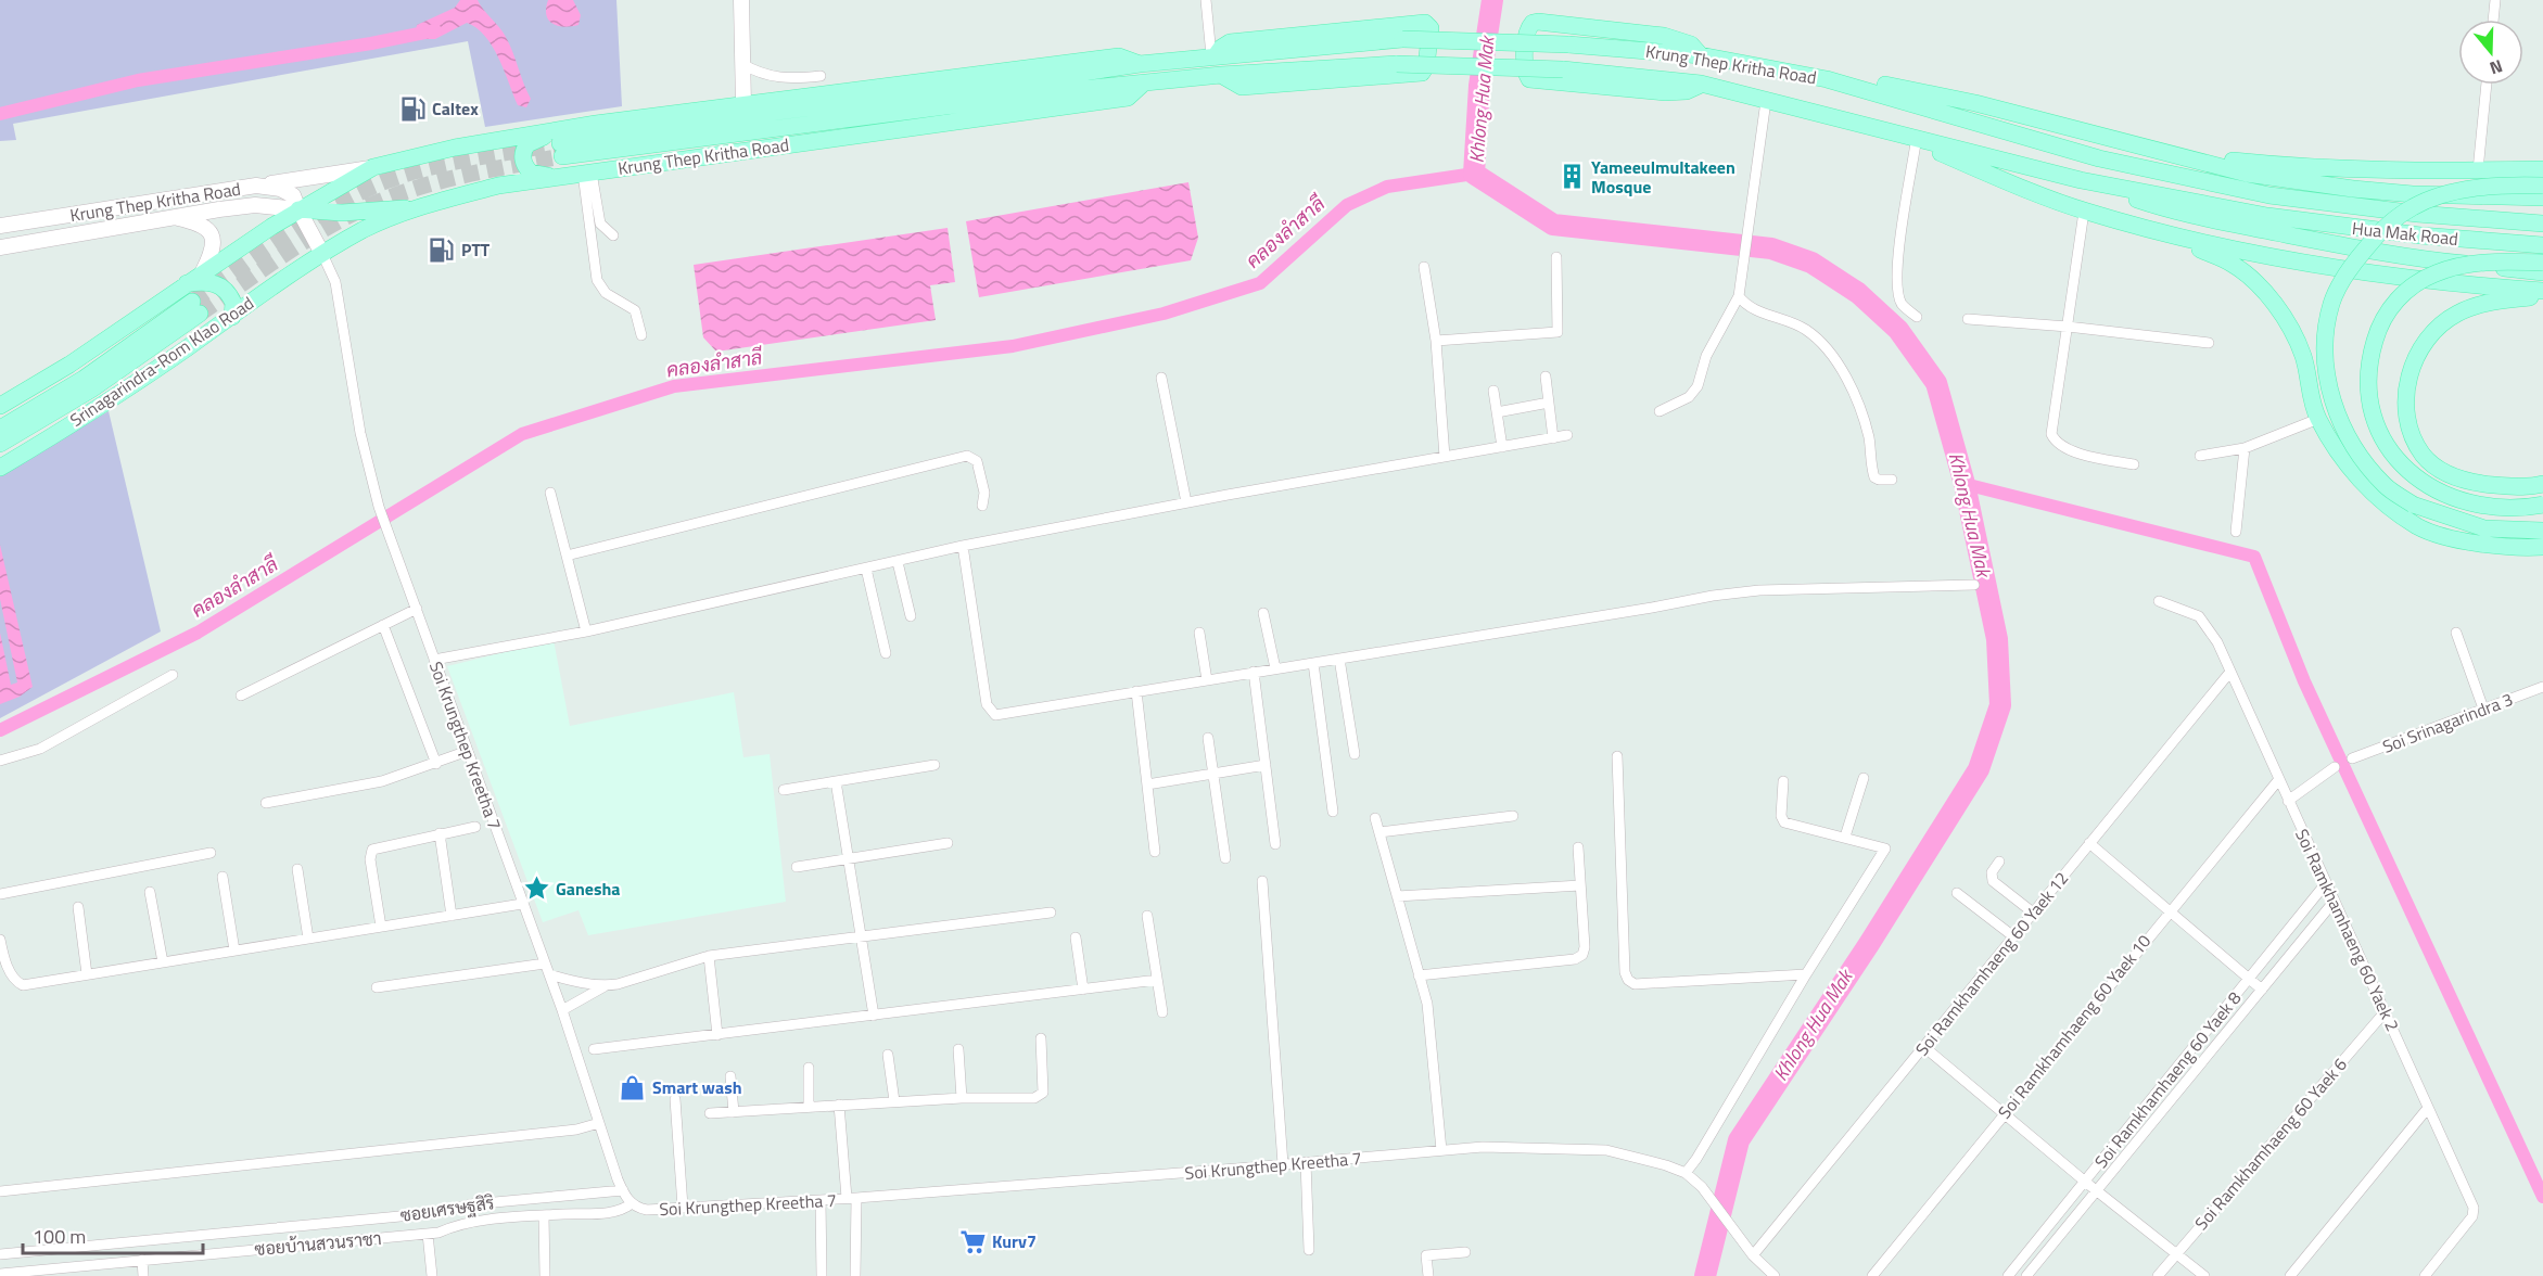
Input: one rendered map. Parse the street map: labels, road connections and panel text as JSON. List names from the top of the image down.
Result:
{
  "streets": {
    "main road": ["Krung Thep Kritha Road", "Hua Mak Road", "Srinagarindra-Rom Klao Road"],
    "street": [
      "Soi Srinagarindra 3",
      "Soi Krungthep Kreetha 7",
      "Soi Ramkhamhaeng 60 Yaek 2",
      "Soi Ramkhamhaeng 60 Yaek 12",
      "Soi Ramkhamhaeng 60 Yaek 10",
      "Soi Ramkhamhaeng 60 Yaek 8",
      "Soi Ramkhamhaeng 60 Yaek 6",
      "ซอยเศรษฐสิริ",
      "ซอยบ้านสวนราชา"
    ]
  },
  "crossings": [
    ["Krung Thep Kritha Road", "Hua Mak Road"],
    ["Krung Thep Kritha Road", "Srinagarindra-Rom Klao Road"],
    ["Krung Thep Kritha Road", "Soi Krungthep Kreetha 7"],
    ["Srinagarindra-Rom Klao Road", "Soi Krungthep Kreetha 7"],
    ["Soi Krungthep Kreetha 7", "Soi Ramkhamhaeng 60 Yaek 12"],
    ["Soi Krungthep Kreetha 7", "ซอยเศรษฐสิริ"],
    ["Soi Krungthep Kreetha 7", "ซอยบ้านสวนราชา"],
    ["Soi Ramkhamhaeng 60 Yaek 2", "Soi Ramkhamhaeng 60 Yaek 12"],
    ["Soi Ramkhamhaeng 60 Yaek 2", "Soi Ramkhamhaeng 60 Yaek 10"],
    ["Soi Ramkhamhaeng 60 Yaek 2", "Soi Ramkhamhaeng 60 Yaek 8"],
    ["Soi Ramkhamhaeng 60 Yaek 2", "Soi Ramkhamhaeng 60 Yaek 6"]
  ],
  "water": ["Khlong Hua Mak", "คลองลำสาลี"],
  "places": {
    "fuel station": ["Caltex", "PTT"],
    "building": ["Yameeulmultakeen Mosque"],
    "place": ["Ganesha"],
    "shop": ["Smart wash"],
    "supermarket": ["Kurv7"]
  },
  "scale_bar": "100 m",
  "north": "bottom"
}
